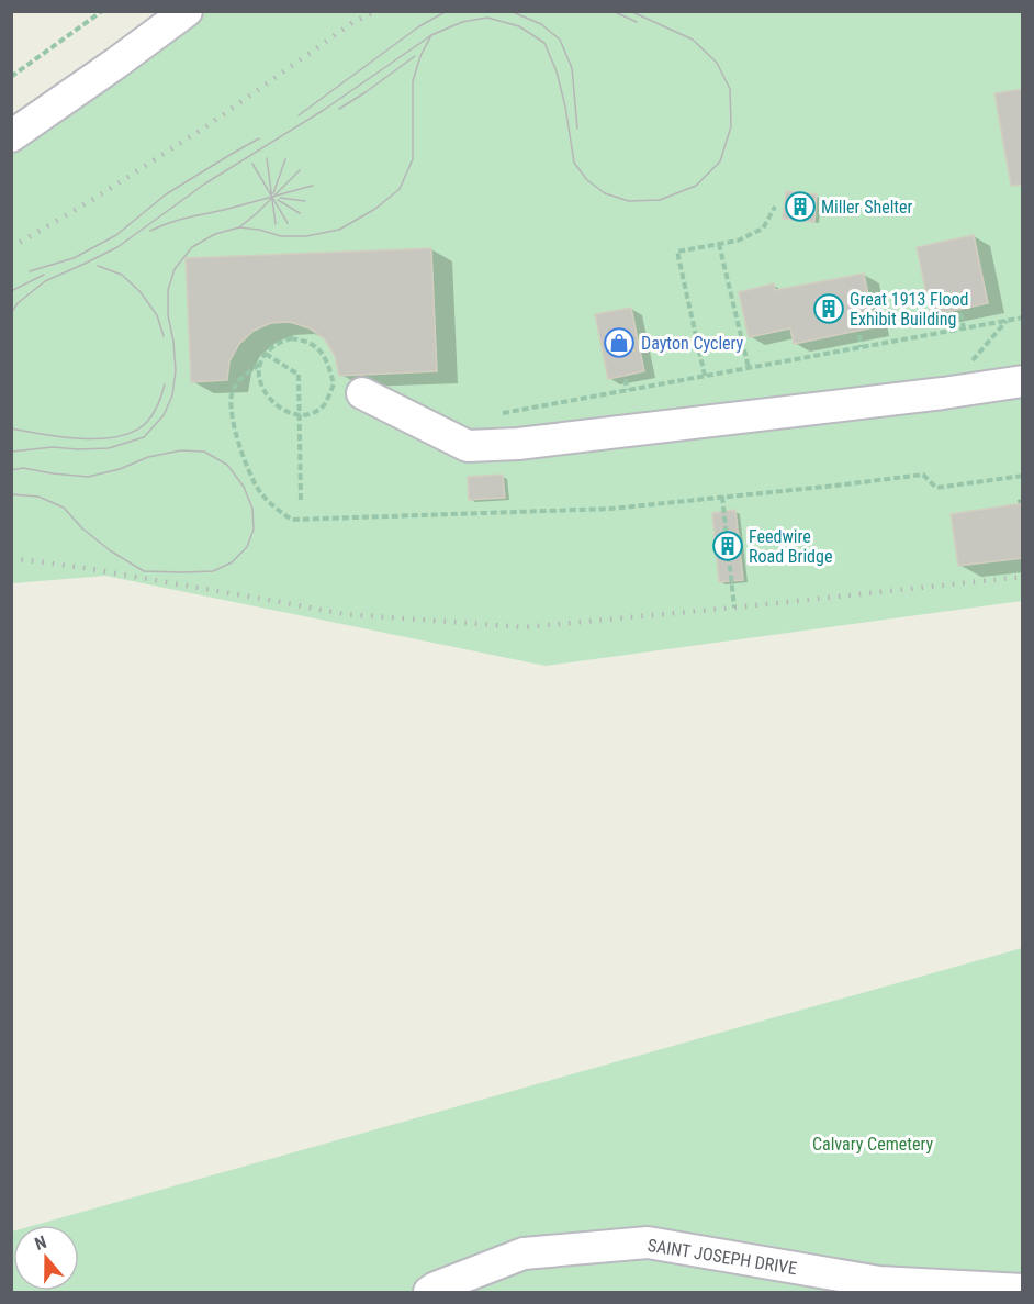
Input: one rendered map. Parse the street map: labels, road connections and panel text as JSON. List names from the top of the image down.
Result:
{
  "streets": {
    "street": ["SAINT JOSEPH DRIVE"]
  },
  "parks": ["Calvary Cemetery"],
  "places": {
    "building": ["Miller Shelter", "Great 1913 Flood Exhibit Building", "Feedwire Road Bridge"],
    "shop": ["Dayton Cyclery"]
  },
  "north": "top"
}
